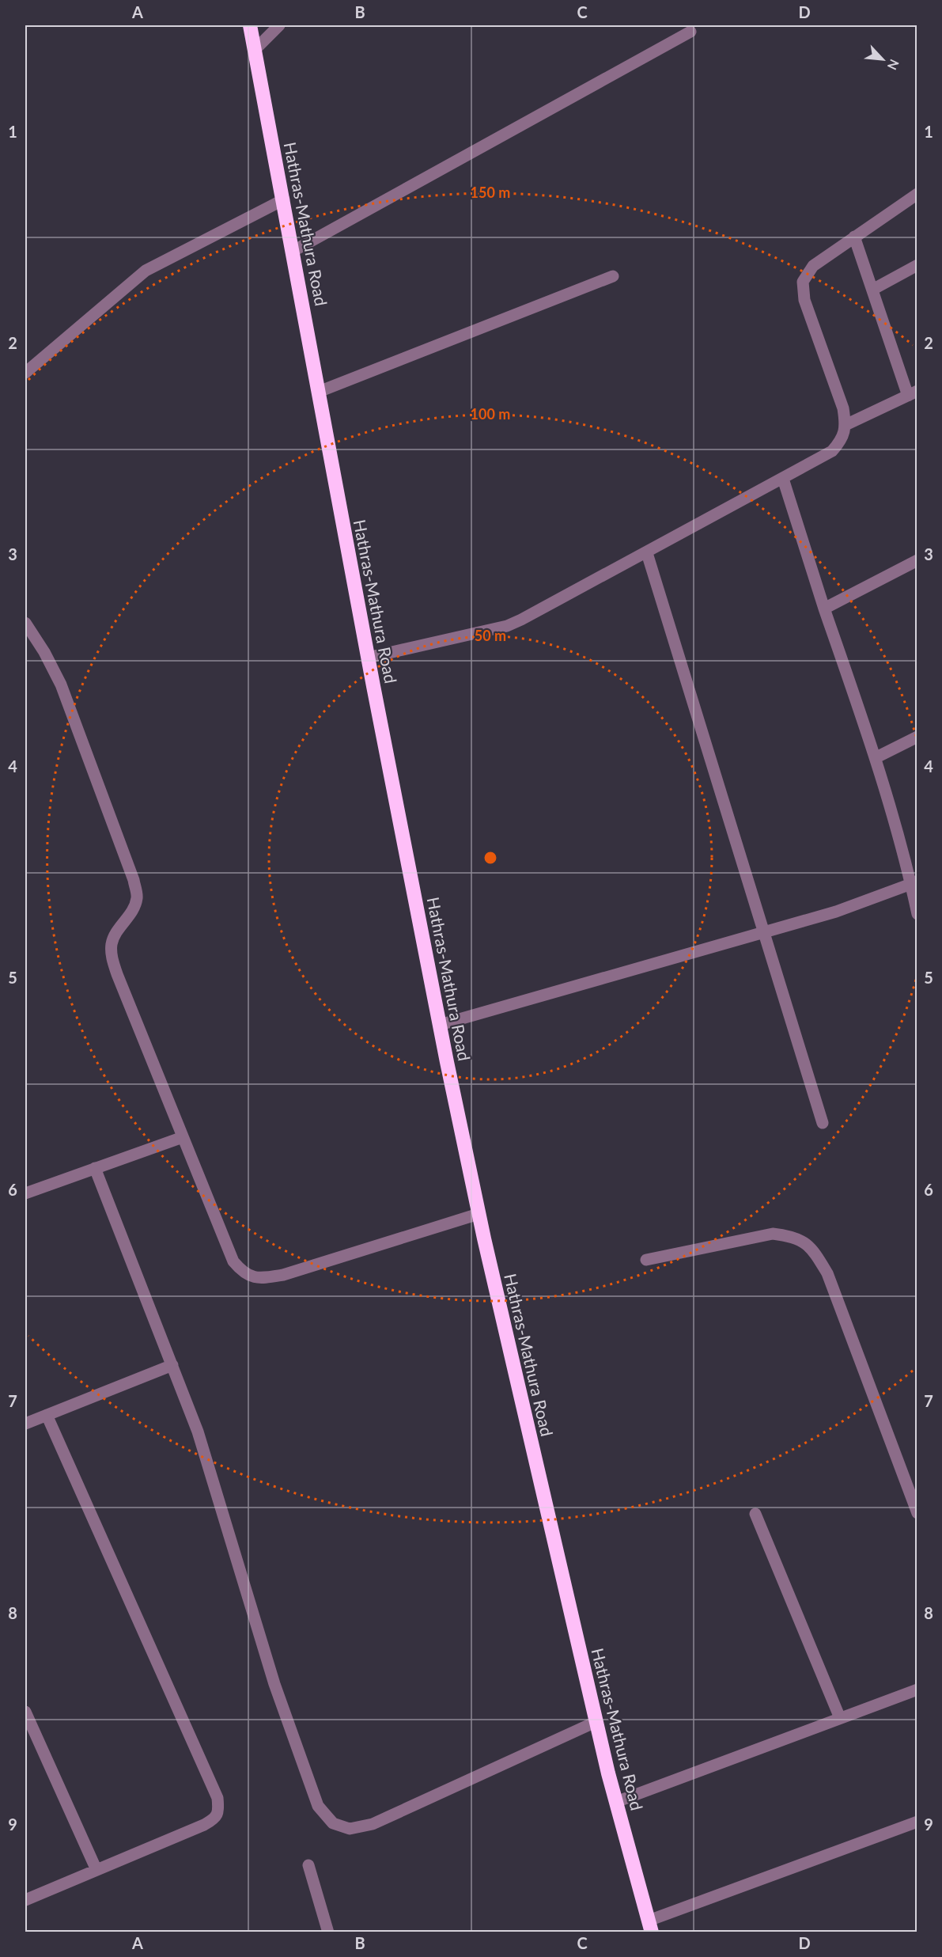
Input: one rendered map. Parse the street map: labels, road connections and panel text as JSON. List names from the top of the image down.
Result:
{
  "streets": {
    "highway": ["Hathras-Mathura Road"]
  },
  "north": "bottom right",
  "grid": {
    "columns": [
      "A",
      "B",
      "C",
      "D"
    ],
    "rows": [
      "1",
      "2",
      "3",
      "4",
      "5",
      "6",
      "7",
      "8",
      "9"
    ]
  },
  "rings": ["150 m", "100 m", "50 m"]
}
